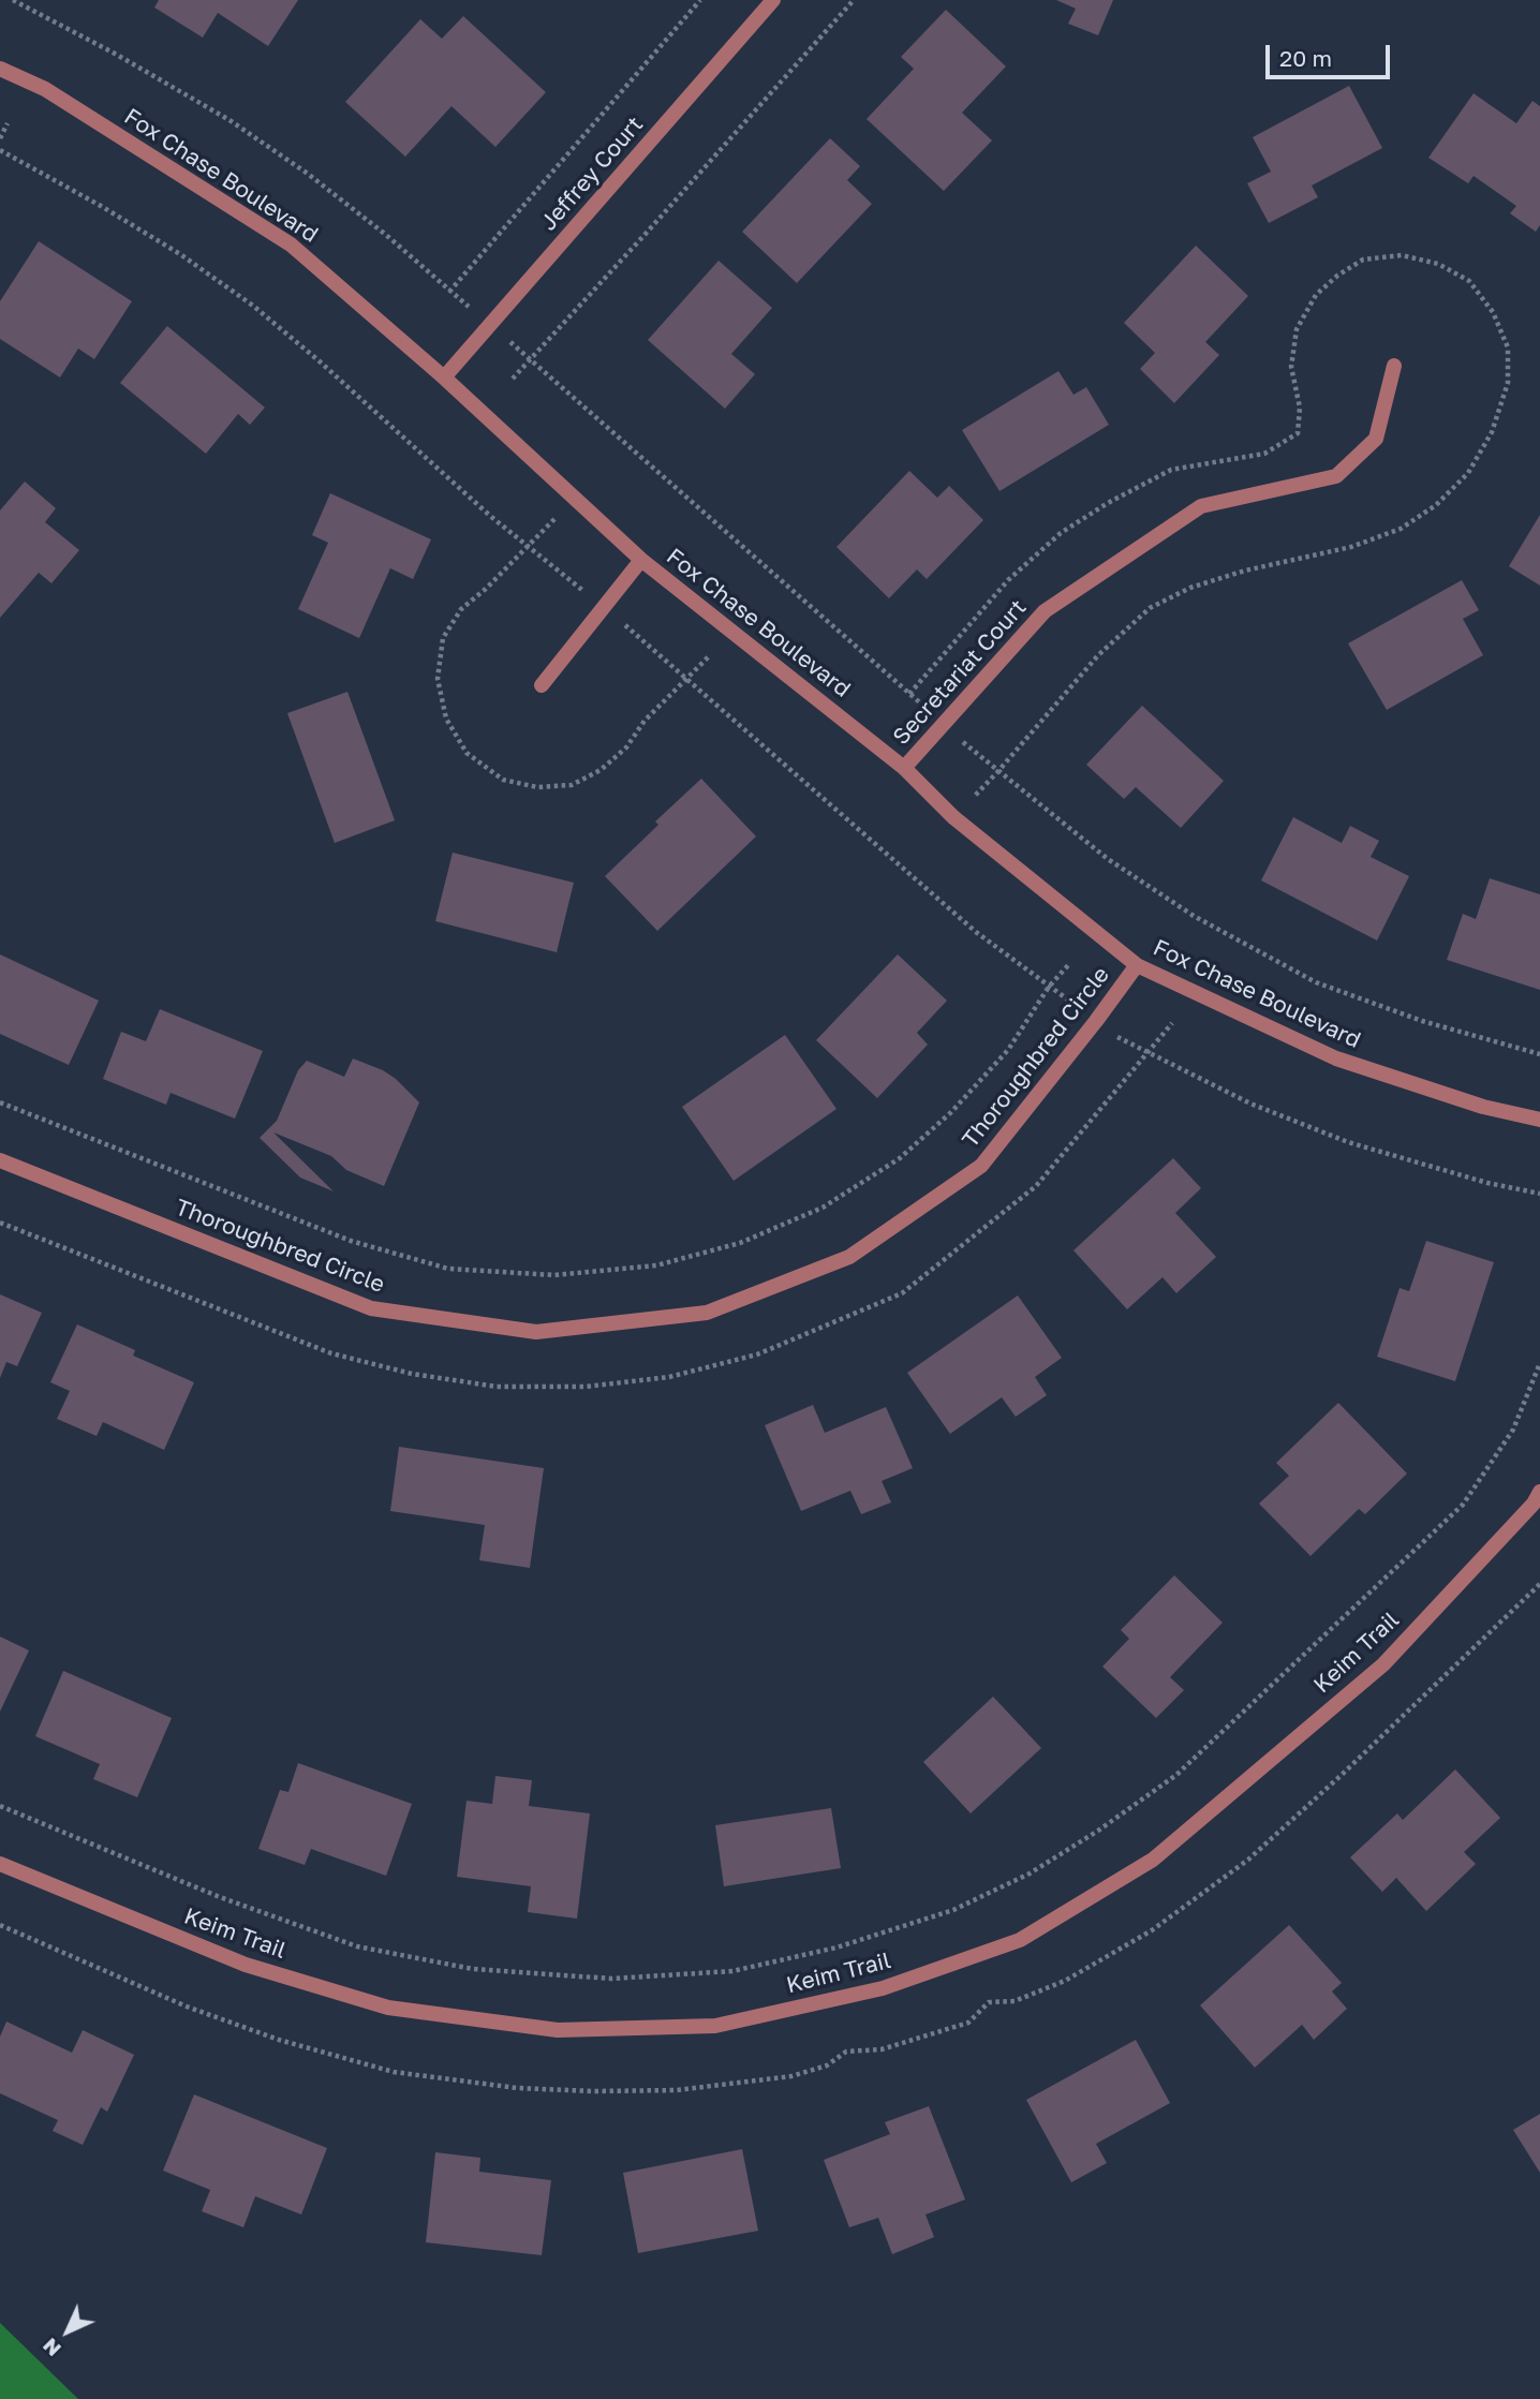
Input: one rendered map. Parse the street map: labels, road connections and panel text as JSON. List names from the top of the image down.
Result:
{
  "streets": {
    "street": [
      "Jeffrey Court",
      "Fox Chase Boulevard",
      "Secretariat Court",
      "Thoroughbred Circle",
      "Keim Trail"
    ]
  },
  "crossings": [
    ["Jeffrey Court", "Fox Chase Boulevard"],
    ["Fox Chase Boulevard", "Secretariat Court"],
    ["Fox Chase Boulevard", "Thoroughbred Circle"]
  ],
  "scale_bar": "20 m",
  "north": "bottom left"
}
